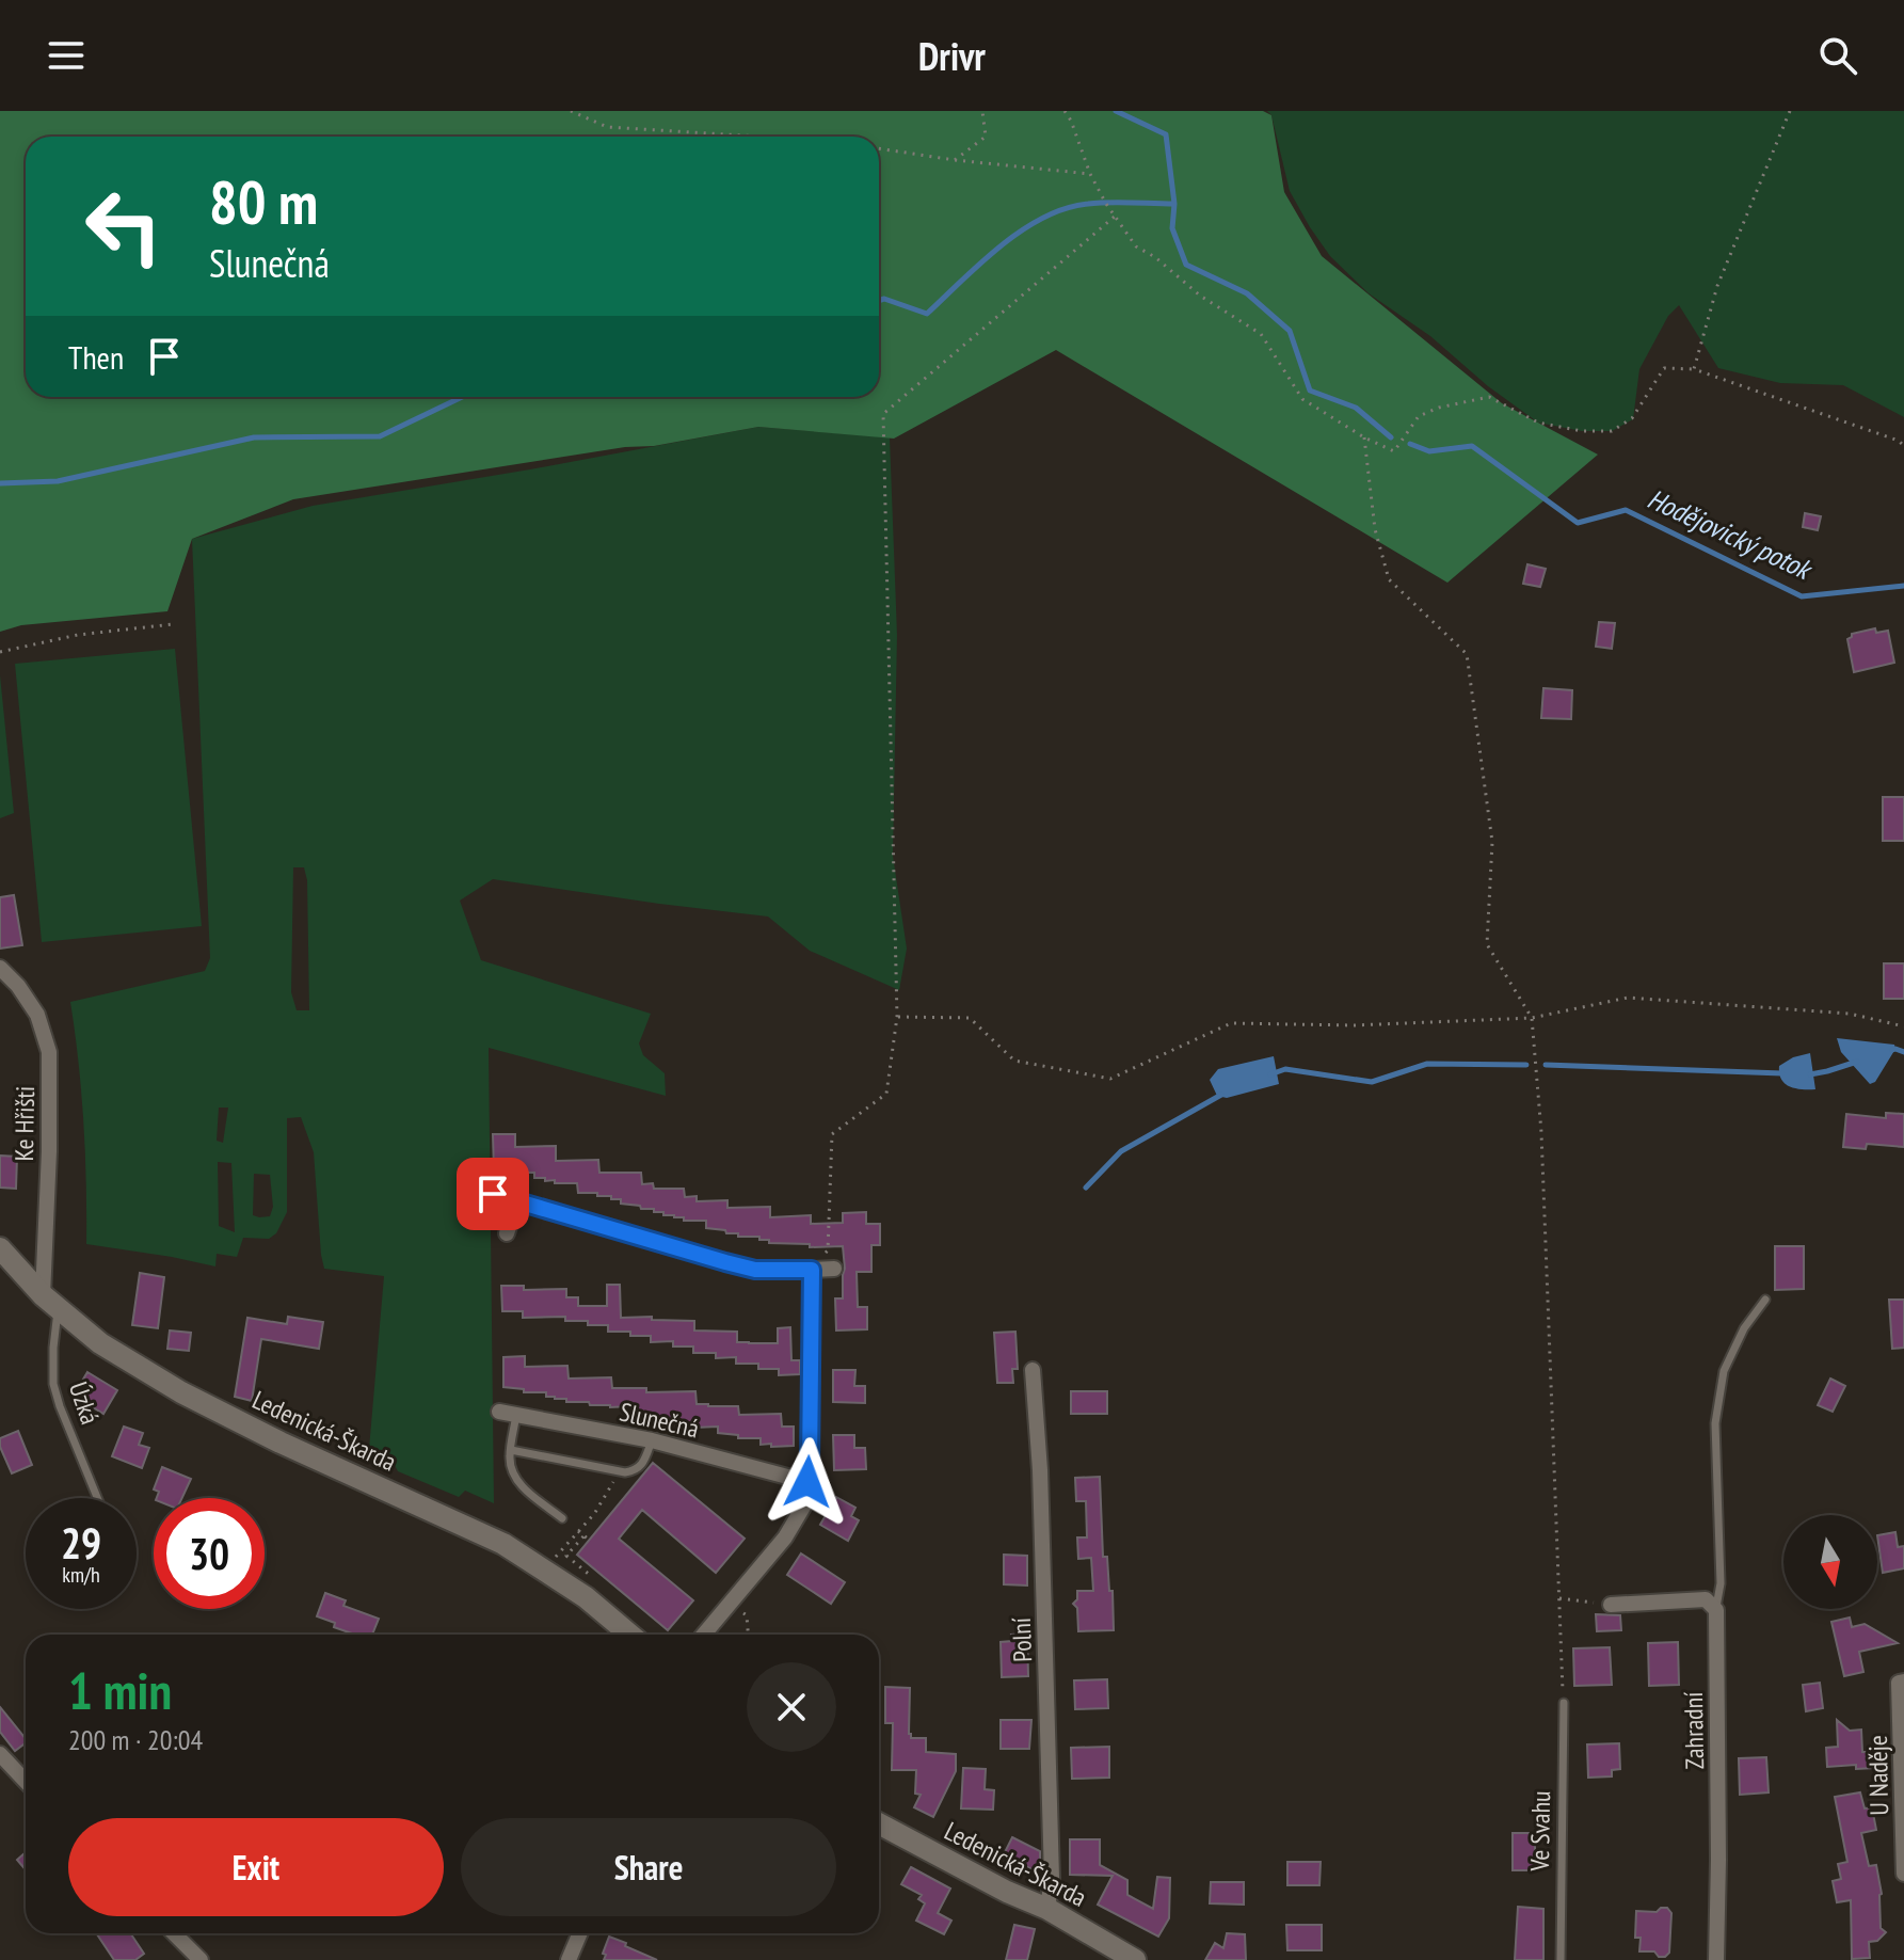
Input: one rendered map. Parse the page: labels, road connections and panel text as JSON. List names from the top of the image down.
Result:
{
  "streets": {
    "main road": ["Ledenická-Škarda"],
    "street": [
      "Ke Hřišti",
      "Slunečná",
      "Polní",
      "Zahradní",
      "U Naděje"
    ],
    "lane": ["Úzká", "Ve Svahu"]
  },
  "crossings": [
    ["Ke Hřišti", "Úzká"],
    ["Ke Hřišti", "Ledenická-Škarda"],
    ["Úzká", "Ledenická-Škarda"],
    ["Ledenická-Škarda", "Polní"]
  ],
  "water": ["Hodějovický potok"],
  "north": "bottom",
  "page": {
    "header": "Drivr",
    "turn": ["80 m", "Slunečná"],
    "then": "Then",
    "speed": "29 km/h",
    "limit": "30",
    "heading": ["1 min", "200 m · 20:04"],
    "buttons": ["Exit", "Share"]
  }
}
